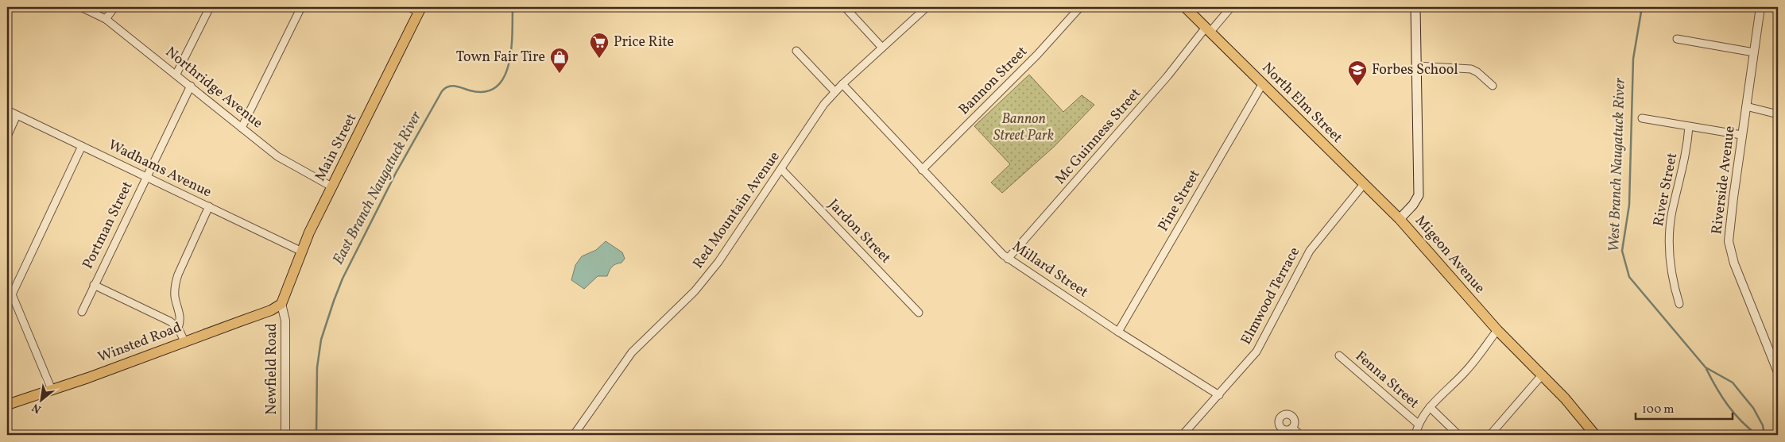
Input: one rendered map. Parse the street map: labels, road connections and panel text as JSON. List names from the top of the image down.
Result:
{
  "streets": {
    "main road": [
      "North Elm Street",
      "Main Street",
      "Migeon Avenue",
      "Winsted Road"
    ],
    "street": [
      "Bannon Street",
      "Northridge Avenue",
      "Mc Guinness Street",
      "Wadhams Avenue",
      "Riverside Avenue",
      "River Street",
      "Pine Street",
      "Red Mountain Avenue",
      "Portman Street",
      "Jardon Street",
      "Millard Street",
      "Elmwood Terrace",
      "Newfield Road",
      "Fenna Street"
    ]
  },
  "crossings": [
    ["Bannon Street", "Millard Street"],
    ["Northridge Avenue", "Main Street"],
    ["Northridge Avenue", "Portman Street"],
    ["North Elm Street", "Mc Guinness Street"],
    ["North Elm Street", "Pine Street"],
    ["North Elm Street", "Migeon Avenue"],
    ["North Elm Street", "Elmwood Terrace"],
    ["Mc Guinness Street", "Millard Street"],
    ["Main Street", "Wadhams Avenue"],
    ["Main Street", "Winsted Road"],
    ["Main Street", "Newfield Road"],
    ["Wadhams Avenue", "Portman Street"],
    ["Pine Street", "Millard Street"],
    ["Red Mountain Avenue", "Jardon Street"],
    ["Red Mountain Avenue", "Millard Street"],
    ["Millard Street", "Elmwood Terrace"],
    ["Winsted Road", "Newfield Road"]
  ],
  "water": ["West Branch Naugatuck River", "East Branch Naugatuck River"],
  "parks": ["Bannon Street Park"],
  "places": {
    "supermarket": ["Price Rite"],
    "shop": ["Town Fair Tire"],
    "school or university": ["Forbes School"]
  },
  "scale_bar": "100 m",
  "north": "bottom left"
}
